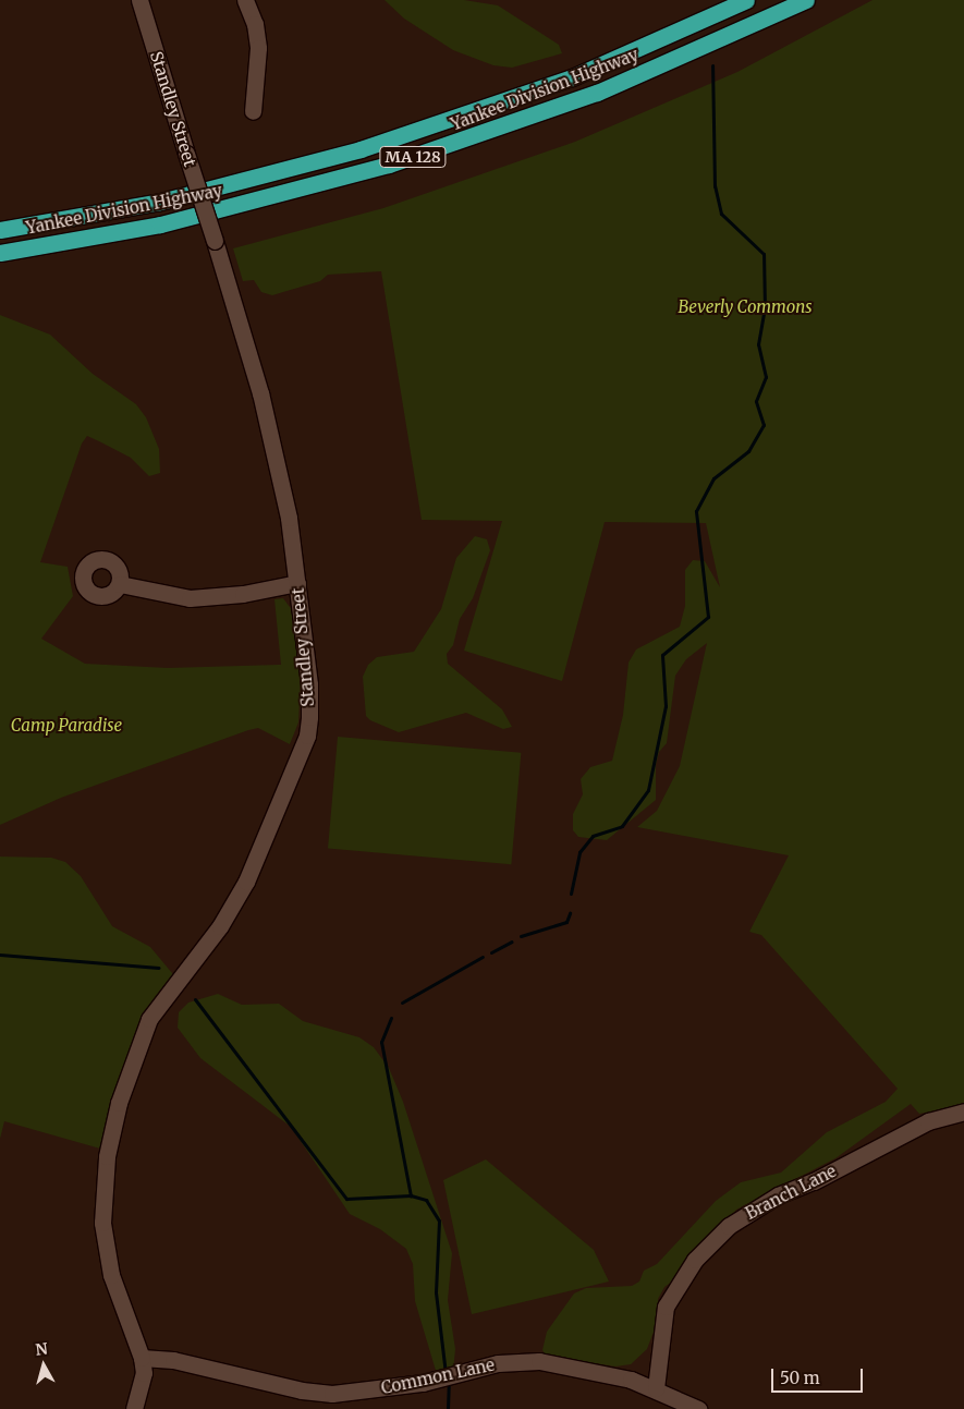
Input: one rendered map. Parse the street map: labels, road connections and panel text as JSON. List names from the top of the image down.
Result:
{
  "streets": {
    "highway": ["Yankee Division Highway", "MA 128"],
    "street": ["Standley Street", "Branch Lane", "Common Lane"]
  },
  "crossings": [
    ["Standley Street", "Common Lane"],
    ["Branch Lane", "Common Lane"]
  ],
  "parks": ["Beverly Commons", "Camp Paradise"],
  "scale_bar": "50 m",
  "north": "top"
}
